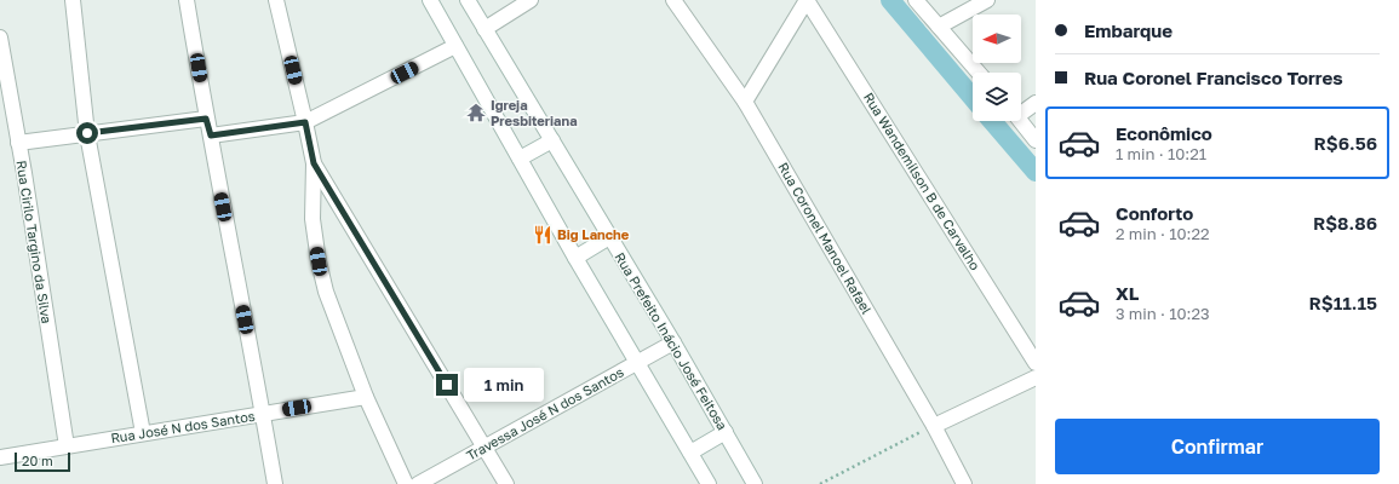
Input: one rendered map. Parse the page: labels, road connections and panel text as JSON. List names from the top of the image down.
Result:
{
  "streets": {
    "street": [
      "Rua Wandemilson B de Carvalho",
      "Rua Coronel Manoel Rafael",
      "Rua Cirilo Targino da Silva",
      "Rua Prefeito Inácio José Feitosa",
      "Travessa José N dos Santos",
      "Rua José N dos Santos"
    ]
  },
  "crossings": [
    ["Rua Cirilo Targino da Silva", "Rua José N dos Santos"],
    ["Rua Prefeito Inácio José Feitosa", "Travessa José N dos Santos"]
  ],
  "places": {
    "temple": ["Igreja Presbiteriana"],
    "restaurant": ["Big Lanche"]
  },
  "scale_bar": "20 m",
  "north": "left",
  "page": {
    "banner": ["Embarque", "Rua Coronel Francisco Torres"],
    "list": [
      {
        "name": "Econômico",
        "note": "1 min · 10:21",
        "value": "R$6.56"
      },
      {
        "name": "Conforto",
        "note": "2 min · 10:22",
        "value": "R$8.86"
      },
      {
        "name": "XL",
        "note": "3 min · 10:23",
        "value": "R$11.15"
      }
    ],
    "bubble": "1 min",
    "buttons": "Confirmar",
    "scale": "20 m"
  }
}
